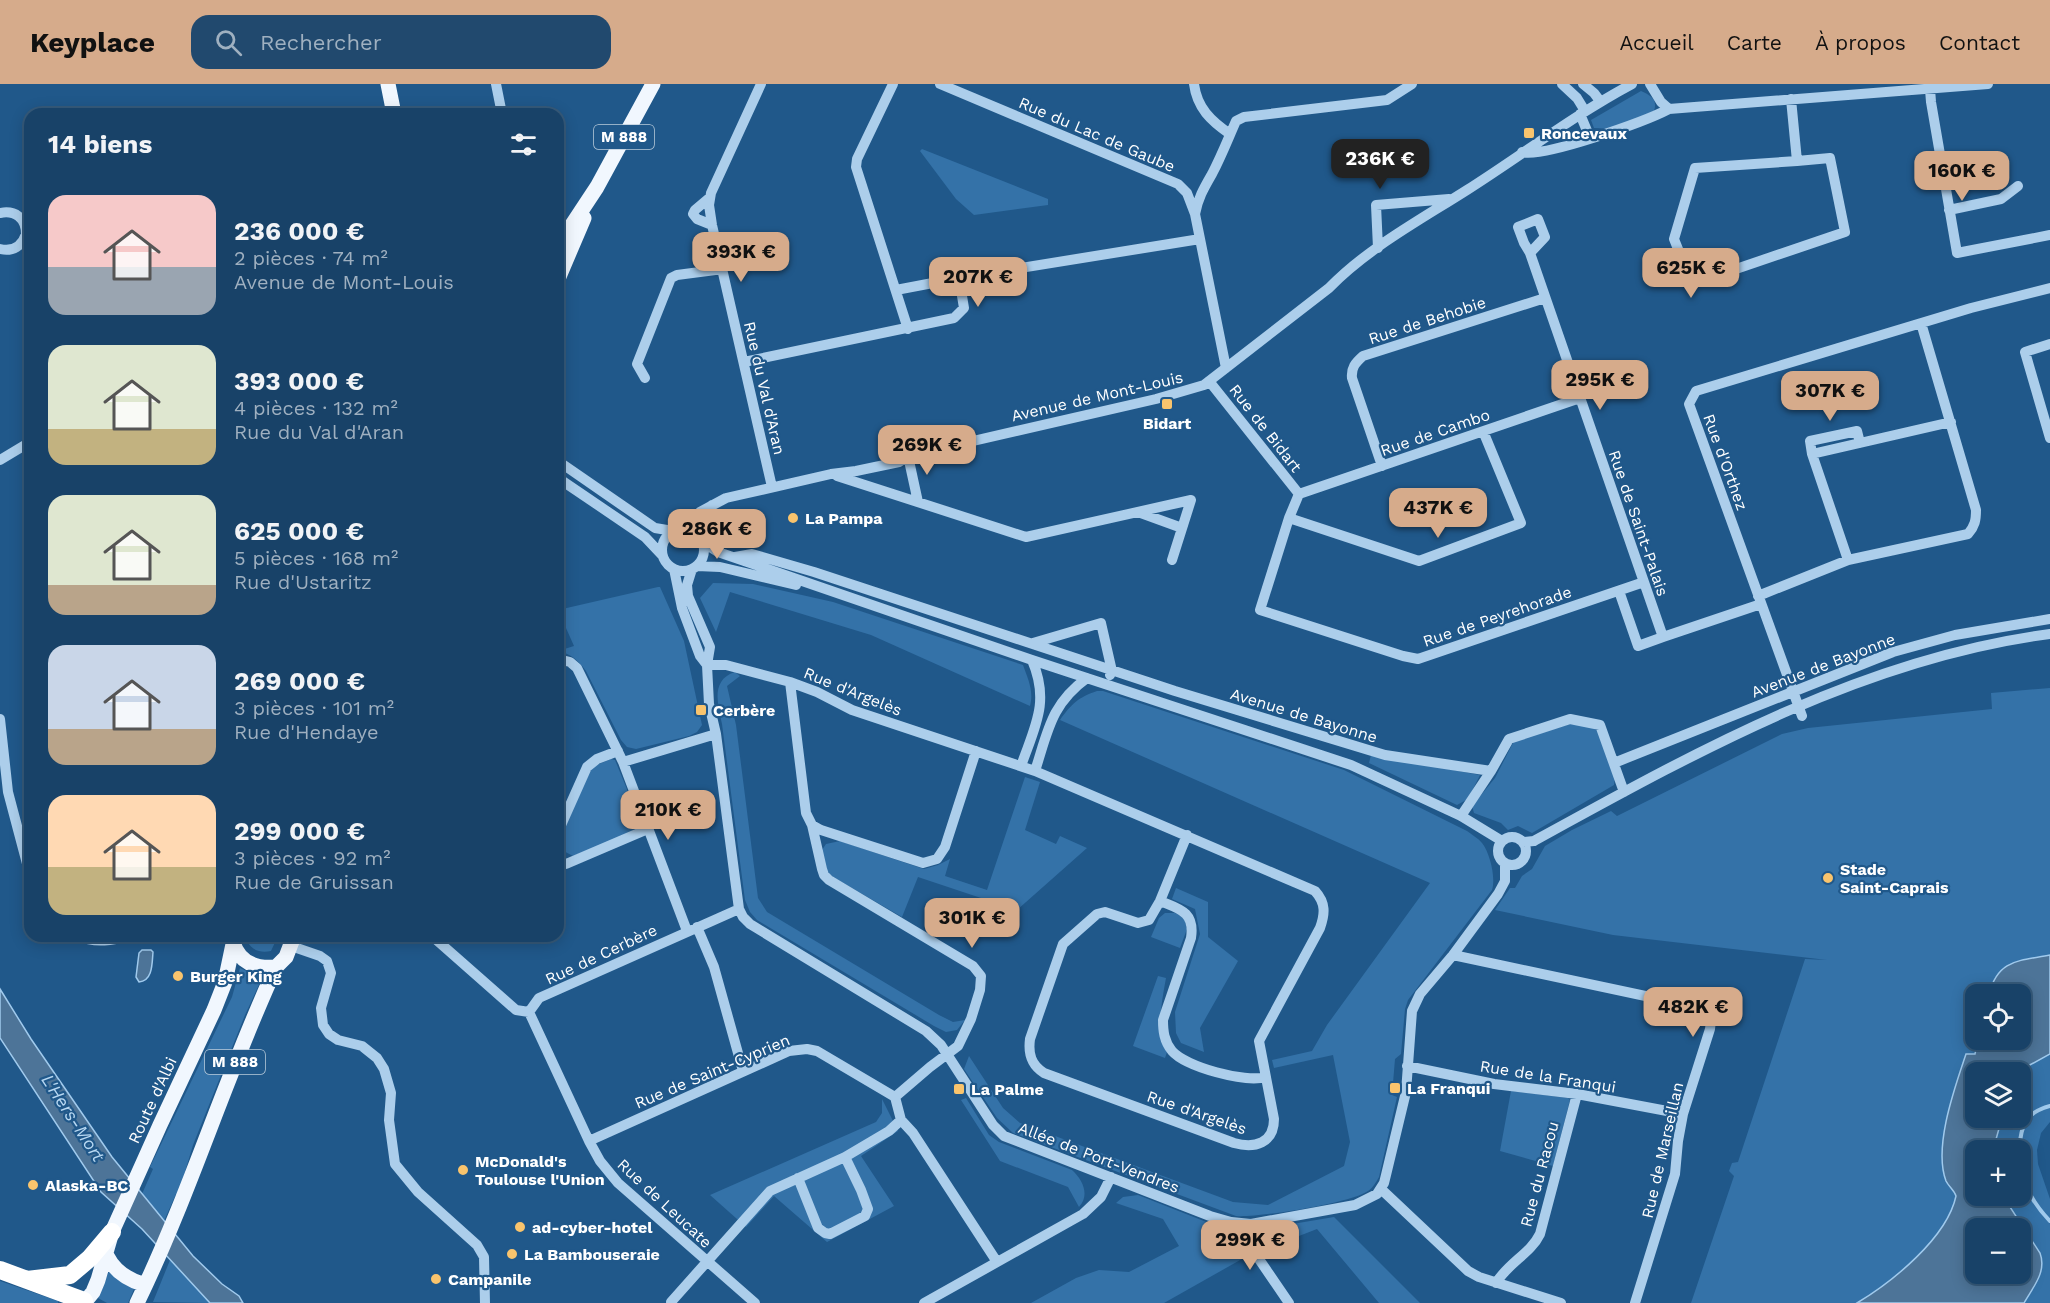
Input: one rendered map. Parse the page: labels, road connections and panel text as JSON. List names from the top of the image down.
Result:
{
  "streets": {
    "main road": ["M 888", "Route d'Albi"],
    "street": [
      "Rue du Lac de Gaube",
      "Rue de Behobie",
      "Rue du Val d'Aran",
      "Avenue de Mont-Louis",
      "Rue de Bidart",
      "Rue de Cambo",
      "Rue d'Orthez",
      "Rue de Saint-Palais",
      "Rue de Peyrehorade",
      "Avenue de Bayonne",
      "Rue d'Argelès",
      "Rue de Cerbère",
      "Rue de Saint-Cyprien",
      "Rue de la Franqui",
      "Rue de Marseillan",
      "Allée de Port-Vendres",
      "Rue du Racou",
      "Rue de Leucate"
    ]
  },
  "crossings": [
    ["Rue du Lac de Gaube", "Avenue de Mont-Louis"],
    ["Rue de Behobie", "Rue de Cambo"],
    ["Rue de Behobie", "Rue de Saint-Palais"],
    ["Rue du Val d'Aran", "Avenue de Mont-Louis"],
    ["Avenue de Mont-Louis", "Rue de Bidart"],
    ["Avenue de Mont-Louis", "Avenue de Bayonne"],
    ["Rue de Bidart", "Rue de Cambo"],
    ["Rue de Bidart", "Rue de Peyrehorade"],
    ["Rue de Cambo", "Rue de Saint-Palais"],
    ["Rue de Cambo", "Rue de Peyrehorade"],
    ["Rue d'Orthez", "Avenue de Bayonne"],
    ["Rue de Saint-Palais", "Rue de Peyrehorade"],
    ["Rue de Cerbère", "Allée de Port-Vendres"],
    ["Rue de Cerbère", "Rue de Leucate"],
    ["Rue de Saint-Cyprien", "Rue de Leucate"],
    ["Rue de la Franqui", "Rue de Marseillan"],
    ["Rue de la Franqui", "Rue du Racou"]
  ],
  "water": ["L'Hers-Mort"],
  "places": {
    "transit": [
      "Roncevaux",
      "Bidart",
      "Cerbère",
      "La Franqui",
      "La Palme"
    ],
    "other": [
      "La Pampa",
      "Stade Saint-Caprais",
      "Burger King",
      "McDonald's Toulouse l'Union",
      "Alaska-BC",
      "ad-cyber-hotel",
      "La Bambouseraie",
      "Campanile"
    ]
  },
  "page": {
    "header": "Keyplace",
    "search": "Rechercher",
    "nav": [
      "Accueil",
      "Carte",
      "À propos",
      "Contact"
    ],
    "heading": "14 biens",
    "price": [
      "236K €",
      "160K €",
      "393K €",
      "625K €",
      "207K €",
      "295K €",
      "307K €",
      "269K €",
      "437K €",
      "286K €",
      "210K €",
      "301K €",
      "482K €",
      "299K €"
    ],
    "list": [
      {
        "name": "236 000 €",
        "note": "2 pièces · 74 m² · Avenue de Mont-Louis"
      },
      {
        "name": "393 000 €",
        "note": "4 pièces · 132 m² · Rue du Val d'Aran"
      },
      {
        "name": "625 000 €",
        "note": "5 pièces · 168 m² · Rue d'Ustaritz"
      },
      {
        "name": "269 000 €",
        "note": "3 pièces · 101 m² · Rue d'Hendaye"
      },
      {
        "name": "299 000 €",
        "note": "3 pièces · 92 m² · Rue de Gruissan"
      }
    ],
    "map_buttons": ["+", "−"]
  }
}
